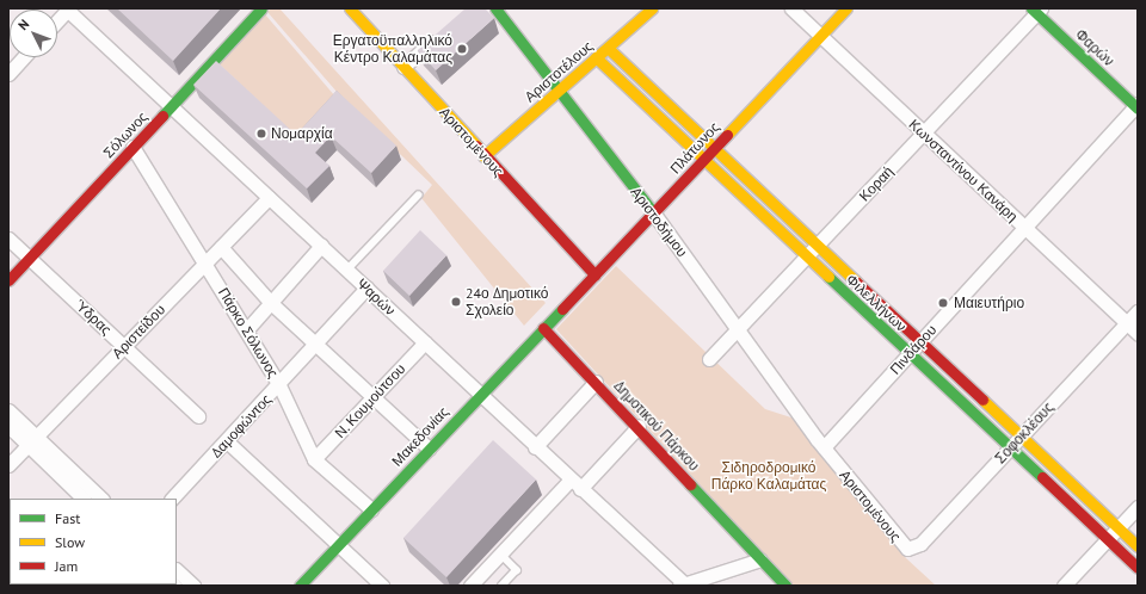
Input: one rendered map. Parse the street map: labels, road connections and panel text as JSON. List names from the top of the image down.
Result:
{
  "streets": {
    "street": [
      "Φαρών",
      "Αριστοτέλους",
      "Σόλωνος",
      "Αριστομένους",
      "Πλάτωνος",
      "Κωνσταντίνου Κανάρη",
      "Κοραή",
      "Αριστοδήμου",
      "Ψαρών",
      "Φιλελλήνων",
      "Ύδρας",
      "Αριστείδου",
      "Πάρκο Σόλωνος",
      "Πινδάρου",
      "Ν. Κουμούτσου",
      "Δαμοφώντος",
      "Δημοτικού Πάρκου",
      "Σοφοκλέους",
      "Μακεδονίας"
    ]
  },
  "crossings": [
    ["Φαρών", "Κοραή"],
    ["Φαρών", "Πινδάρου"],
    ["Αριστοτέλους", "Αριστομένους"],
    ["Αριστοτέλους", "Αριστοδήμου"],
    ["Αριστοτέλους", "Φιλελλήνων"],
    ["Σόλωνος", "Ψαρών"],
    ["Σόλωνος", "Ύδρας"],
    ["Σόλωνος", "Πάρκο Σόλωνος"],
    ["Αριστομένους", "Πλάτωνος"],
    ["Αριστομένους", "Αριστοδήμου"],
    ["Αριστομένους", "Πινδάρου"],
    ["Αριστομένους", "Σοφοκλέους"],
    ["Πλάτωνος", "Κωνσταντίνου Κανάρη"],
    ["Πλάτωνος", "Αριστοδήμου"],
    ["Πλάτωνος", "Φιλελλήνων"],
    ["Πλάτωνος", "Μακεδονίας"],
    ["Κωνσταντίνου Κανάρη", "Κοραή"],
    ["Κωνσταντίνου Κανάρη", "Πινδάρου"],
    ["Κωνσταντίνου Κανάρη", "Σοφοκλέους"],
    ["Κοραή", "Αριστοδήμου"],
    ["Κοραή", "Φιλελλήνων"],
    ["Αριστοδήμου", "Πινδάρου"],
    ["Ψαρών", "Αριστείδου"],
    ["Ψαρών", "Ν. Κουμούτσου"],
    ["Ψαρών", "Δαμοφώντος"],
    ["Ψαρών", "Μακεδονίας"],
    ["Φιλελλήνων", "Πινδάρου"],
    ["Φιλελλήνων", "Σοφοκλέους"],
    ["Ύδρας", "Αριστείδου"],
    ["Αριστείδου", "Πάρκο Σόλωνος"],
    ["Πάρκο Σόλωνος", "Ν. Κουμούτσου"],
    ["Πάρκο Σόλωνος", "Δαμοφώντος"],
    ["Πάρκο Σόλωνος", "Μακεδονίας"],
    ["Δημοτικού Πάρκου", "Μακεδονίας"]
  ],
  "parks": ["Σιδηροδρομικό Πάρκο Καλαμάτας"],
  "places": [
    "Εργατοϋπαλληλικό Κέντρο Καλαμάτας",
    "Νομαρχία",
    "24ο Δημοτικό Σχολείο",
    "Μαιευτήριο"
  ],
  "legend": ["Fast", "Slow", "Jam"],
  "north": "top left"
}
